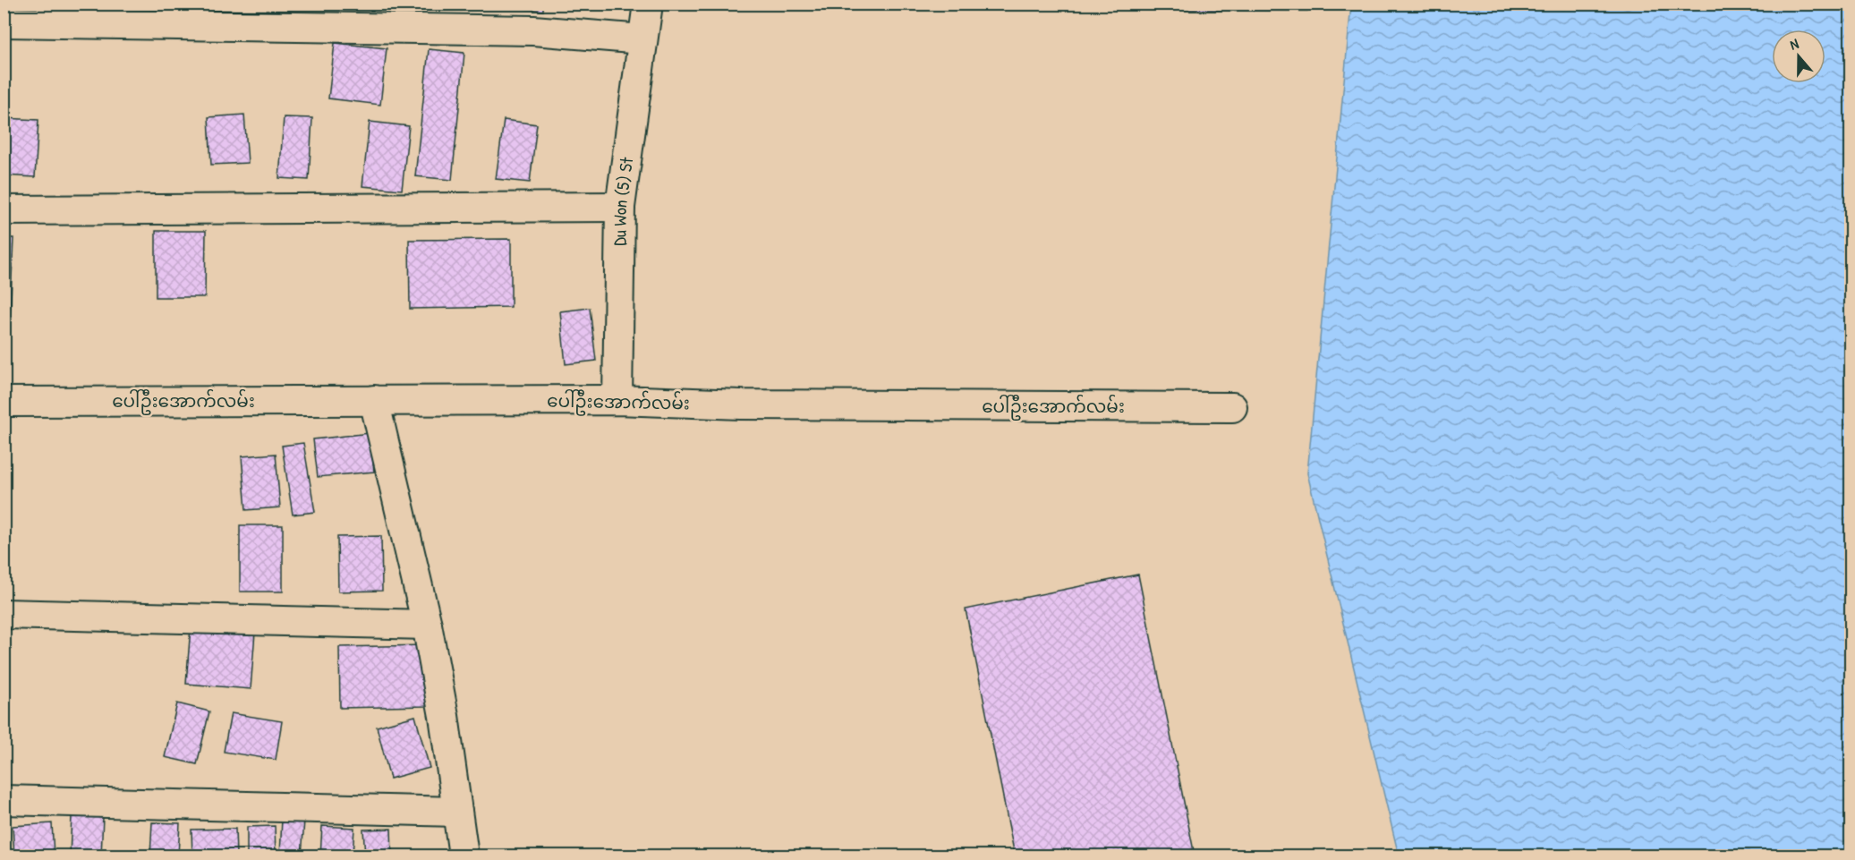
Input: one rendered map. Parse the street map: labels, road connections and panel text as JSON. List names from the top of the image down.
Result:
{
  "streets": {
    "street": ["Du Won (5) St", "ပေါ်ဦးအောက်လမ်း"]
  },
  "crossings": [
    ["Du Won (5) St", "ပေါ်ဦးအောက်လမ်း"]
  ],
  "north": "top"
}
